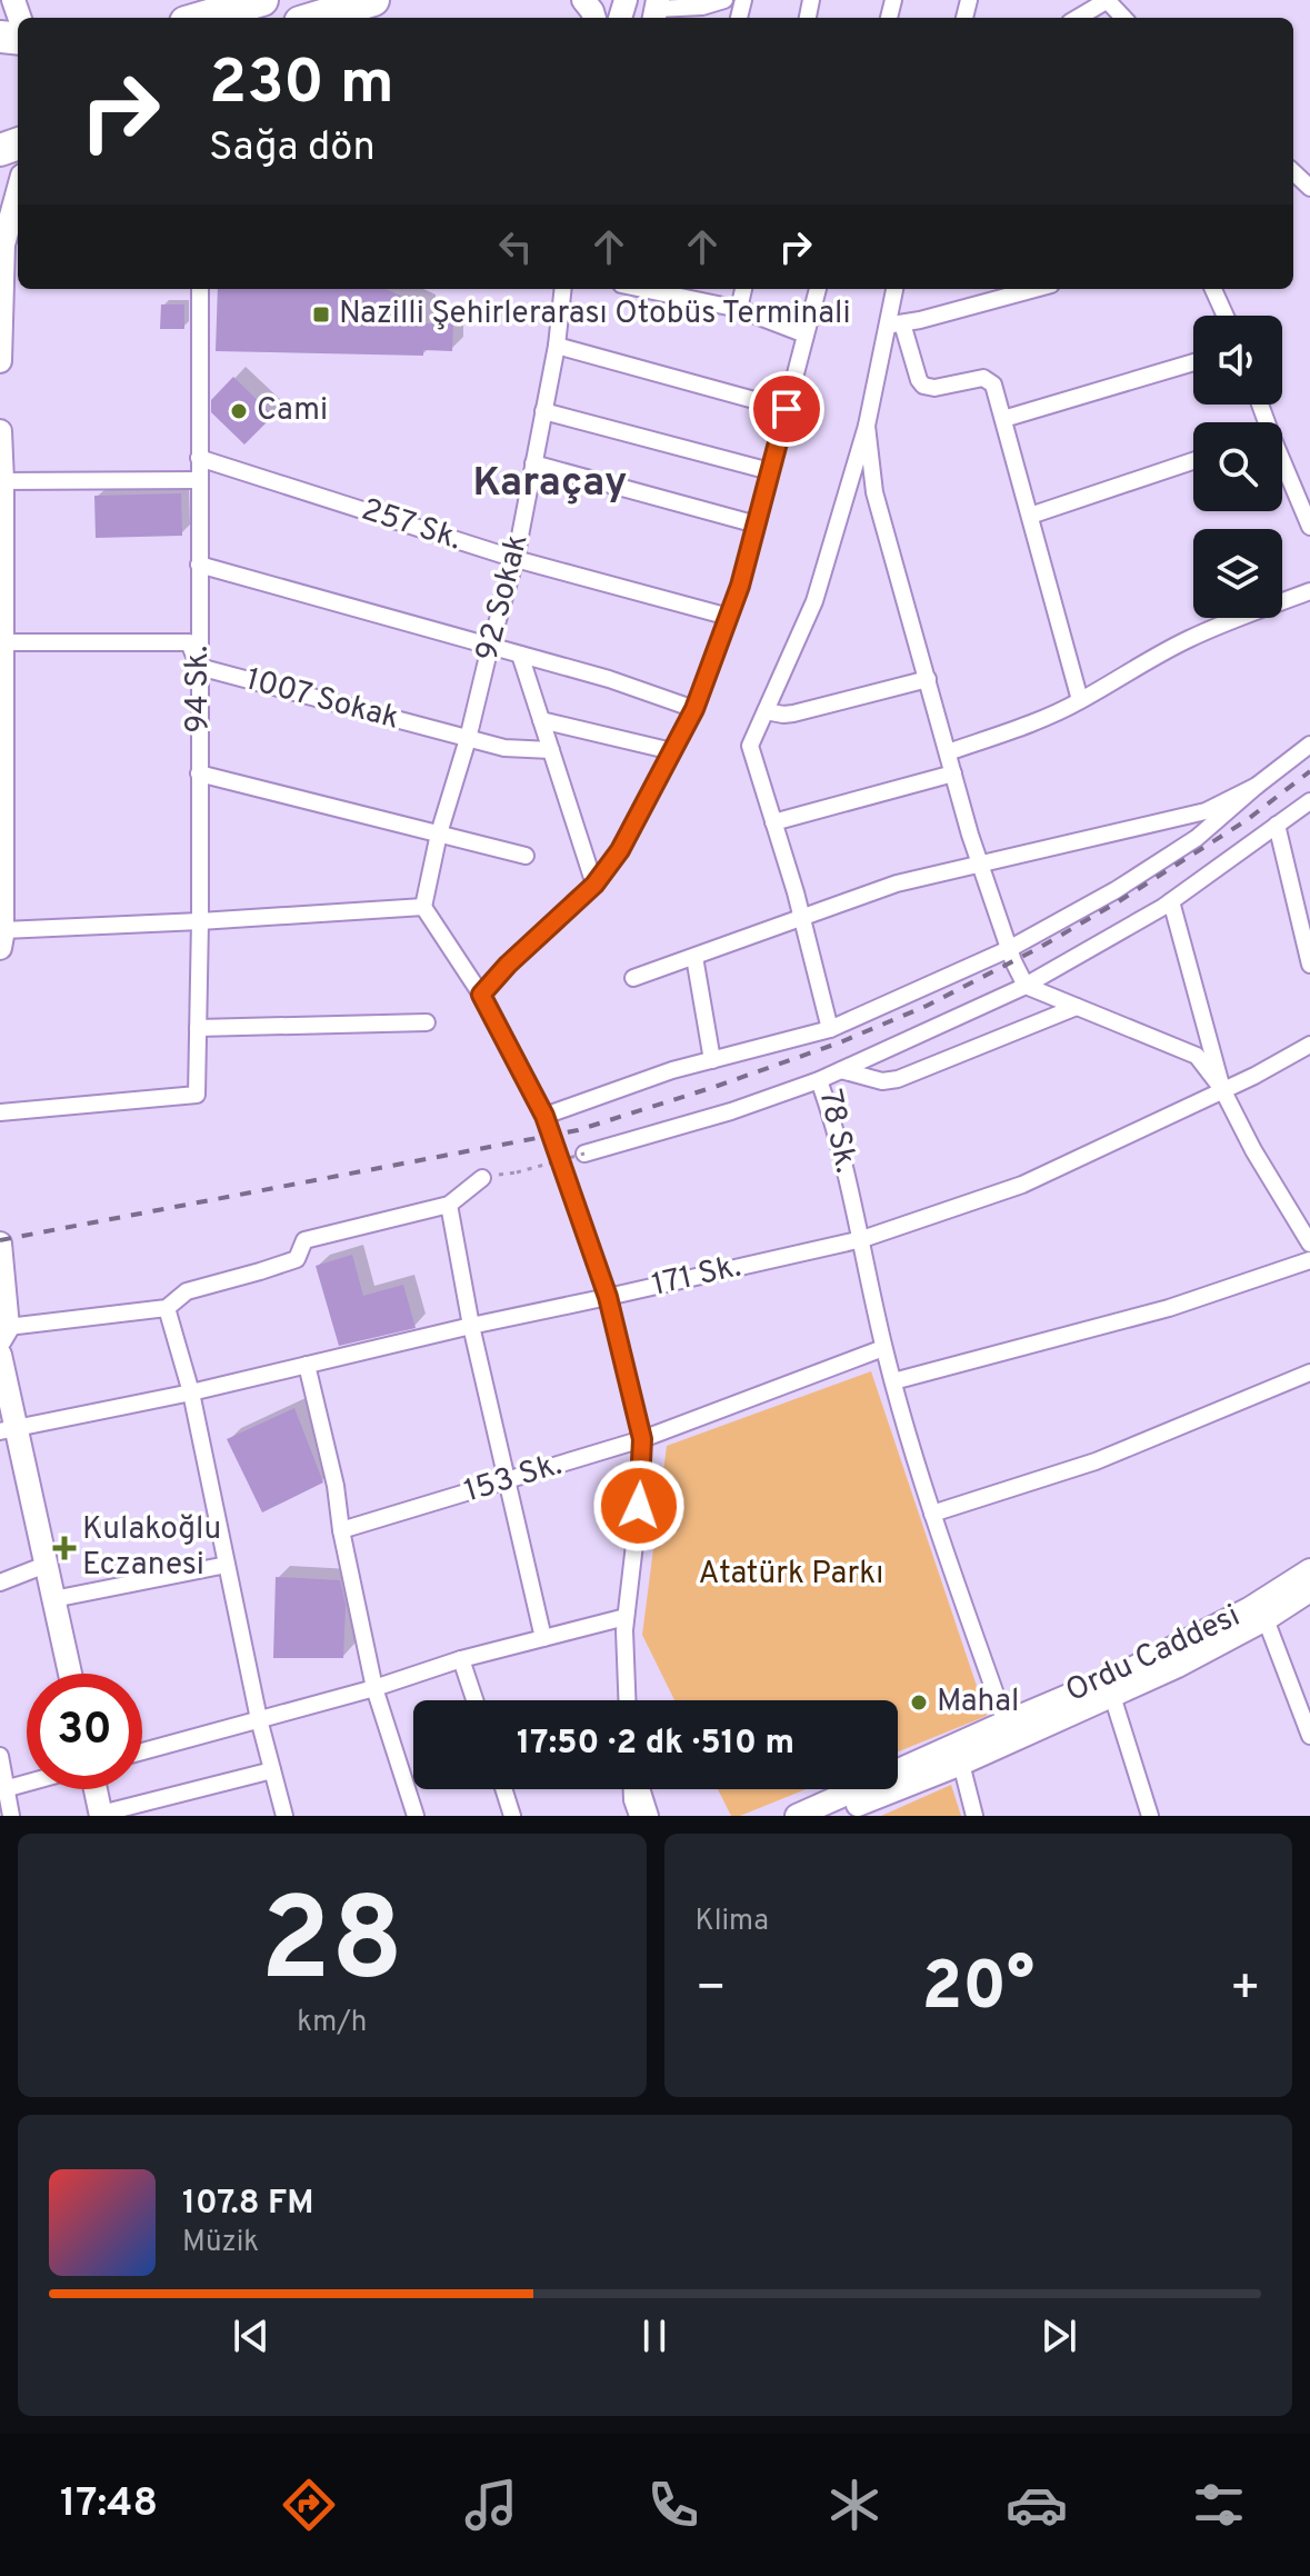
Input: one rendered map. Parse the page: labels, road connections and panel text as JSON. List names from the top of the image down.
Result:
{
  "streets": {
    "main road": ["Ordu Caddesi"],
    "street": [
      "257 Sk.",
      "92 Sokak",
      "94 Sk.",
      "1007 Sokak",
      "78 Sk.",
      "171 Sk.",
      "153 Sk."
    ]
  },
  "crossings": [
    ["257 Sk.", "92 Sokak"],
    ["257 Sk.", "94 Sk."],
    ["92 Sokak", "1007 Sokak"],
    ["94 Sk.", "1007 Sokak"],
    ["78 Sk.", "171 Sk."],
    ["78 Sk.", "153 Sk."],
    ["78 Sk.", "Ordu Caddesi"]
  ],
  "districts": ["Karaçay"],
  "parks": ["Atatürk Parkı"],
  "places": {
    "transit": ["Nazilli Şehirlerarası Otobüs Terminali"],
    "other": ["Cami", "Mahal"],
    "health": ["Kulakoğlu Eczanesi"]
  },
  "page": {
    "turn": ["230 m", "Sağa dön"],
    "limit": "30",
    "trip": "17:50 · 2 dk · 510 m",
    "tile": [
      ["28", "km/h"],
      "Klima"
    ],
    "heat": ["−", "20°", "+"],
    "song": ["107.8 FM", "Müzik"],
    "tabs": "17:48"
  }
}
